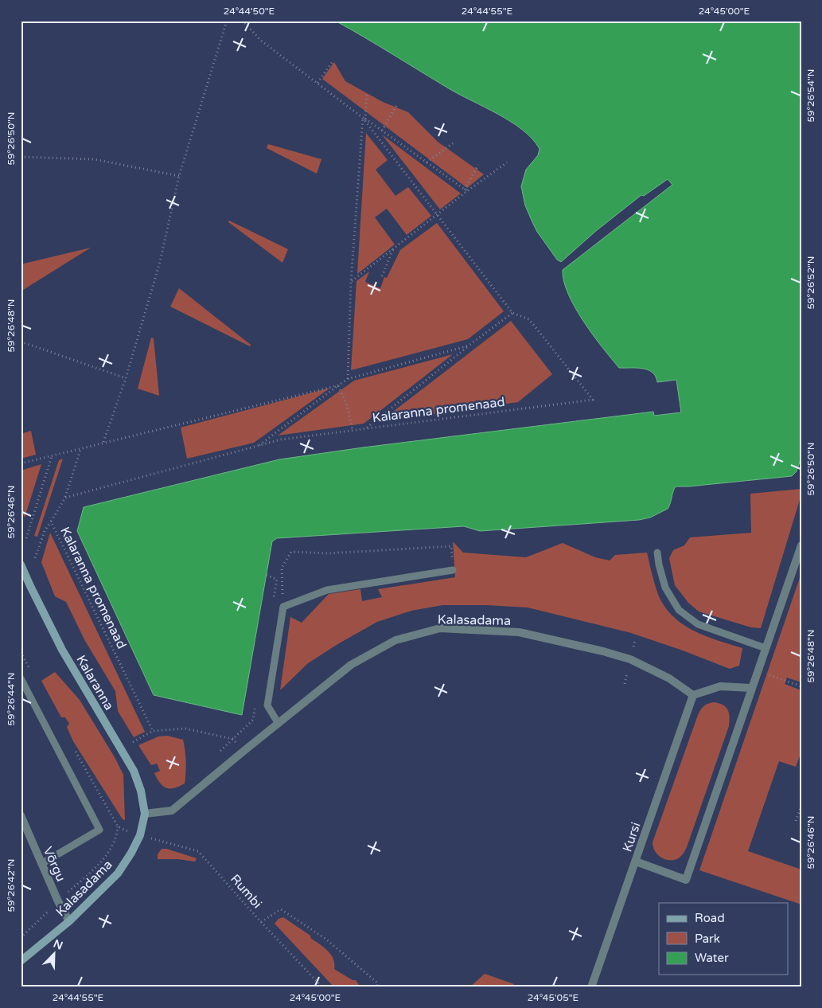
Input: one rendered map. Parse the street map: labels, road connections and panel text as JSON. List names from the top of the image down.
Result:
{
  "streets": {
    "street": [
      "Kalasadama",
      "Kalaranna",
      "Kursi",
      "Võrgu"
    ],
    "path": ["Kalaranna promenaad", "Rumbi"]
  },
  "crossings": [
    ["Kalasadama", "Kalaranna"],
    ["Kalasadama", "Kursi"],
    ["Kalasadama", "Võrgu"],
    ["Kalasadama", "Rumbi"]
  ],
  "legend": ["Road", "Park", "Water"],
  "north": "top right",
  "coordinates": [
    "24°44'50\"E",
    "24°44'55\"E",
    "24°45'00\"E",
    "59°26'54\"N",
    "59°26'50\"N",
    "59°26'52\"N",
    "59°26'48\"N",
    "59°26'46\"N",
    "59°26'44\"N",
    "59°26'42\"N",
    "24°45'05\"E"
  ]
}
